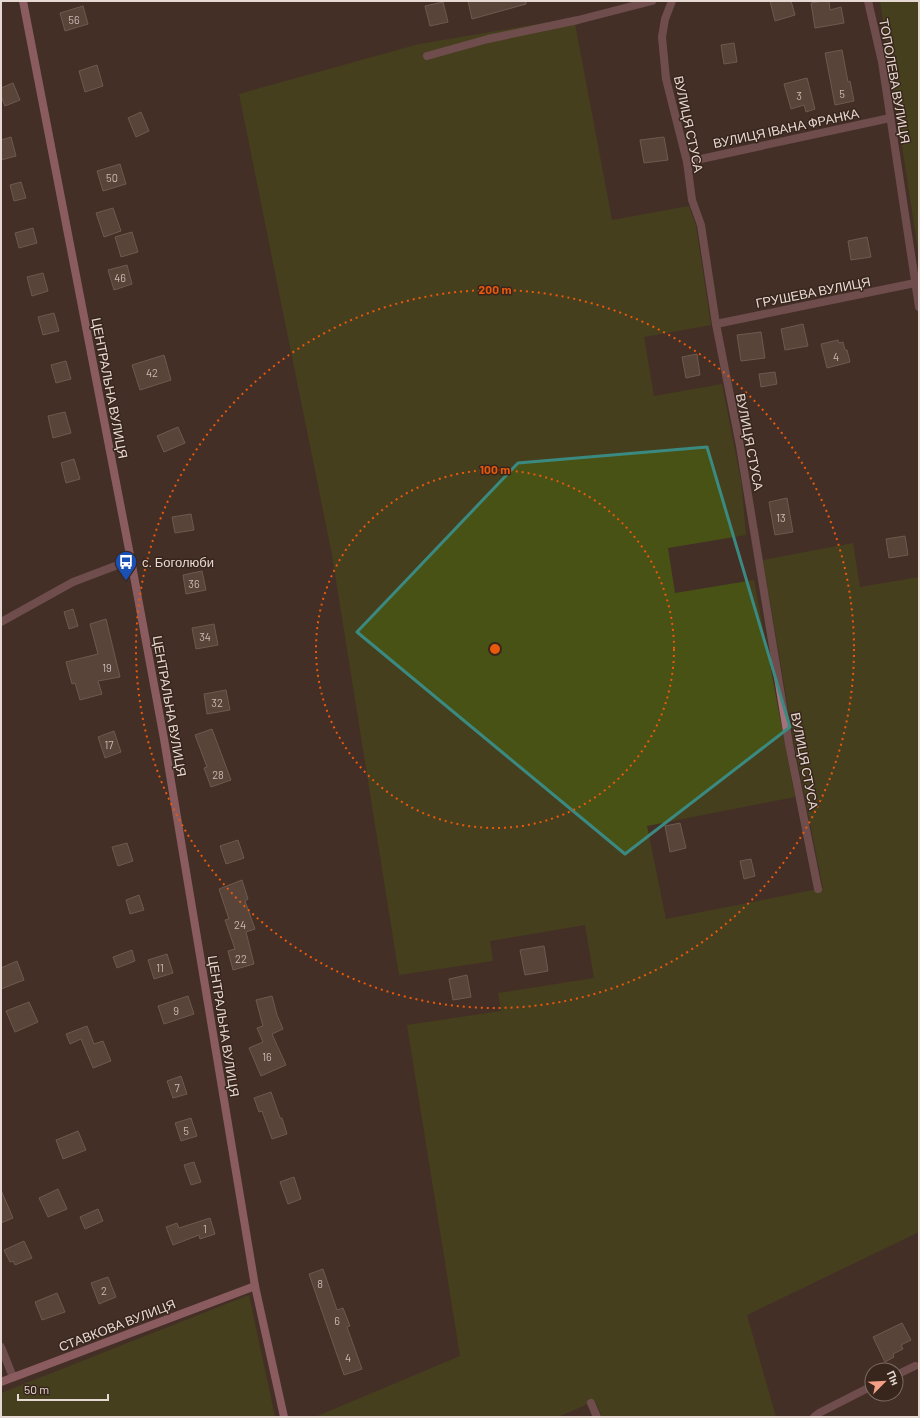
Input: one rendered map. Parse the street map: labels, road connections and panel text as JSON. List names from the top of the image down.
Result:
{
  "streets": {
    "street": [
      "ТОПОЛЕВА ВУЛИЦЯ",
      "ВУЛИЦЯ СТУСА",
      "ВУЛИЦЯ ІВАНА ФРАНКА",
      "ГРУШЕВА ВУЛИЦЯ",
      "ЦЕНТРАЛЬНА ВУЛИЦЯ",
      "СТАВКОВА ВУЛИЦЯ"
    ]
  },
  "crossings": [
    ["ТОПОЛЕВА ВУЛИЦЯ", "ВУЛИЦЯ ІВАНА ФРАНКА"],
    ["ТОПОЛЕВА ВУЛИЦЯ", "ГРУШЕВА ВУЛИЦЯ"],
    ["ВУЛИЦЯ СТУСА", "ВУЛИЦЯ ІВАНА ФРАНКА"],
    ["ВУЛИЦЯ СТУСА", "ГРУШЕВА ВУЛИЦЯ"],
    ["ЦЕНТРАЛЬНА ВУЛИЦЯ", "СТАВКОВА ВУЛИЦЯ"]
  ],
  "places": {
    "bus stop": ["с. Боголюби"]
  },
  "house_numbers": [
    "56",
    "5",
    "3",
    "50",
    "46",
    "4",
    "42",
    "13",
    "36",
    "34",
    "19",
    "32",
    "17",
    "28",
    "24",
    "22",
    "11",
    "9",
    "16",
    "7",
    "5",
    "1",
    "8",
    "2",
    "6",
    "4"
  ],
  "scale_bar": "50 m",
  "north": "top right",
  "rings": ["200 m", "100 m"]
}
